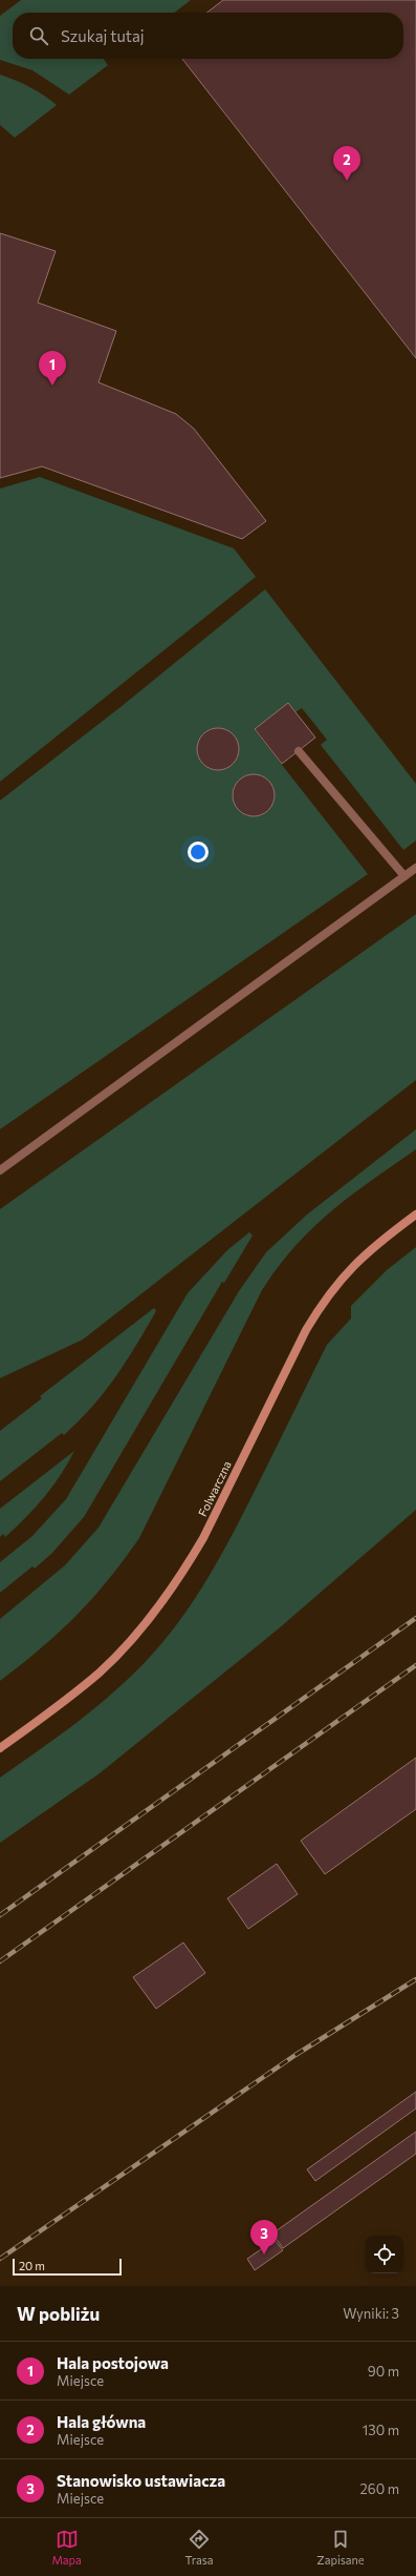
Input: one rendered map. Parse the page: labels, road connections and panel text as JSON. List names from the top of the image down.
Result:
{
  "streets": {
    "street": ["Folwarczna"]
  },
  "scale_bar": "20 m",
  "page": {
    "search": "Szukaj tutaj",
    "pins": ["2", "1", "3"],
    "scale": "20 m",
    "heading": ["W pobliżu", "Wyniki: 3"],
    "list": [
      {
        "mark": "1",
        "name": "Hala postojowa",
        "note": "Miejsce",
        "value": "90 m"
      },
      {
        "mark": "2",
        "name": "Hala główna",
        "note": "Miejsce",
        "value": "130 m"
      },
      {
        "mark": "3",
        "name": "Stanowisko ustawiacza",
        "note": "Miejsce",
        "value": "260 m"
      }
    ],
    "nav": ["Mapa", "Trasa", "Zapisane"]
  }
}
